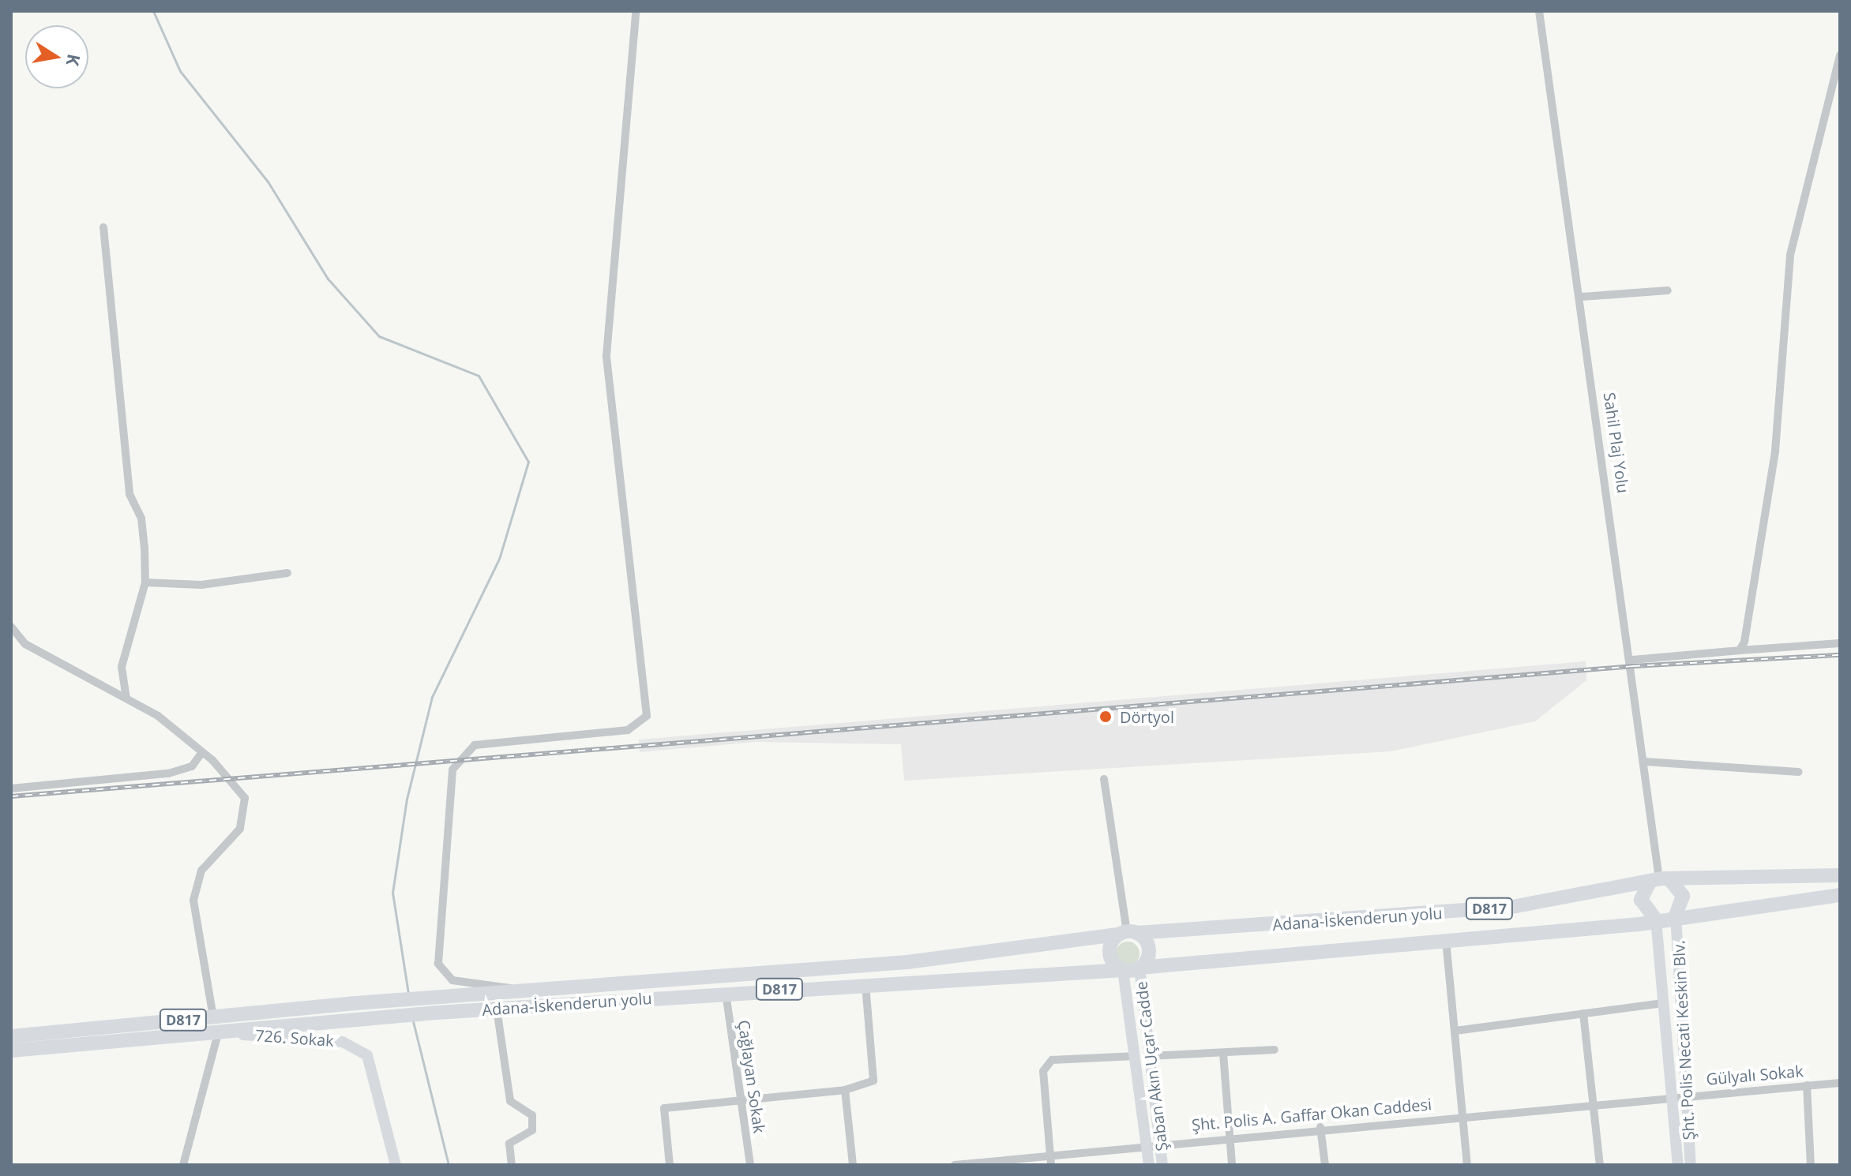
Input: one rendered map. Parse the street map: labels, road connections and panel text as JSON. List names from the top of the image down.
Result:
{
  "streets": {
    "highway": ["D817", "Adana-İskenderun yolu"],
    "street": [
      "Sahil Plaj Yolu",
      "726. Sokak",
      "Şht. Polis Necati Keskin Blv.",
      "Şaban Akın Uçar Cadde",
      "Gülyalı Sokak",
      "Çağlayan Sokak",
      "Şht. Polis A. Gaffar Okan Caddesi"
    ]
  },
  "crossings": [
    ["Sahil Plaj Yolu", "Adana-İskenderun yolu"],
    ["D817", "Adana-İskenderun yolu"],
    ["Adana-İskenderun yolu", "726. Sokak"],
    ["Adana-İskenderun yolu", "Şht. Polis Necati Keskin Blv."],
    ["Adana-İskenderun yolu", "Şaban Akın Uçar Cadde"],
    ["Adana-İskenderun yolu", "Çağlayan Sokak"],
    ["Şht. Polis Necati Keskin Blv.", "Gülyalı Sokak"],
    ["Şht. Polis Necati Keskin Blv.", "Şht. Polis A. Gaffar Okan Caddesi"],
    ["Şaban Akın Uçar Cadde", "Şht. Polis A. Gaffar Okan Caddesi"],
    ["Gülyalı Sokak", "Şht. Polis A. Gaffar Okan Caddesi"]
  ],
  "places": ["Dörtyol"],
  "north": "right"
}
